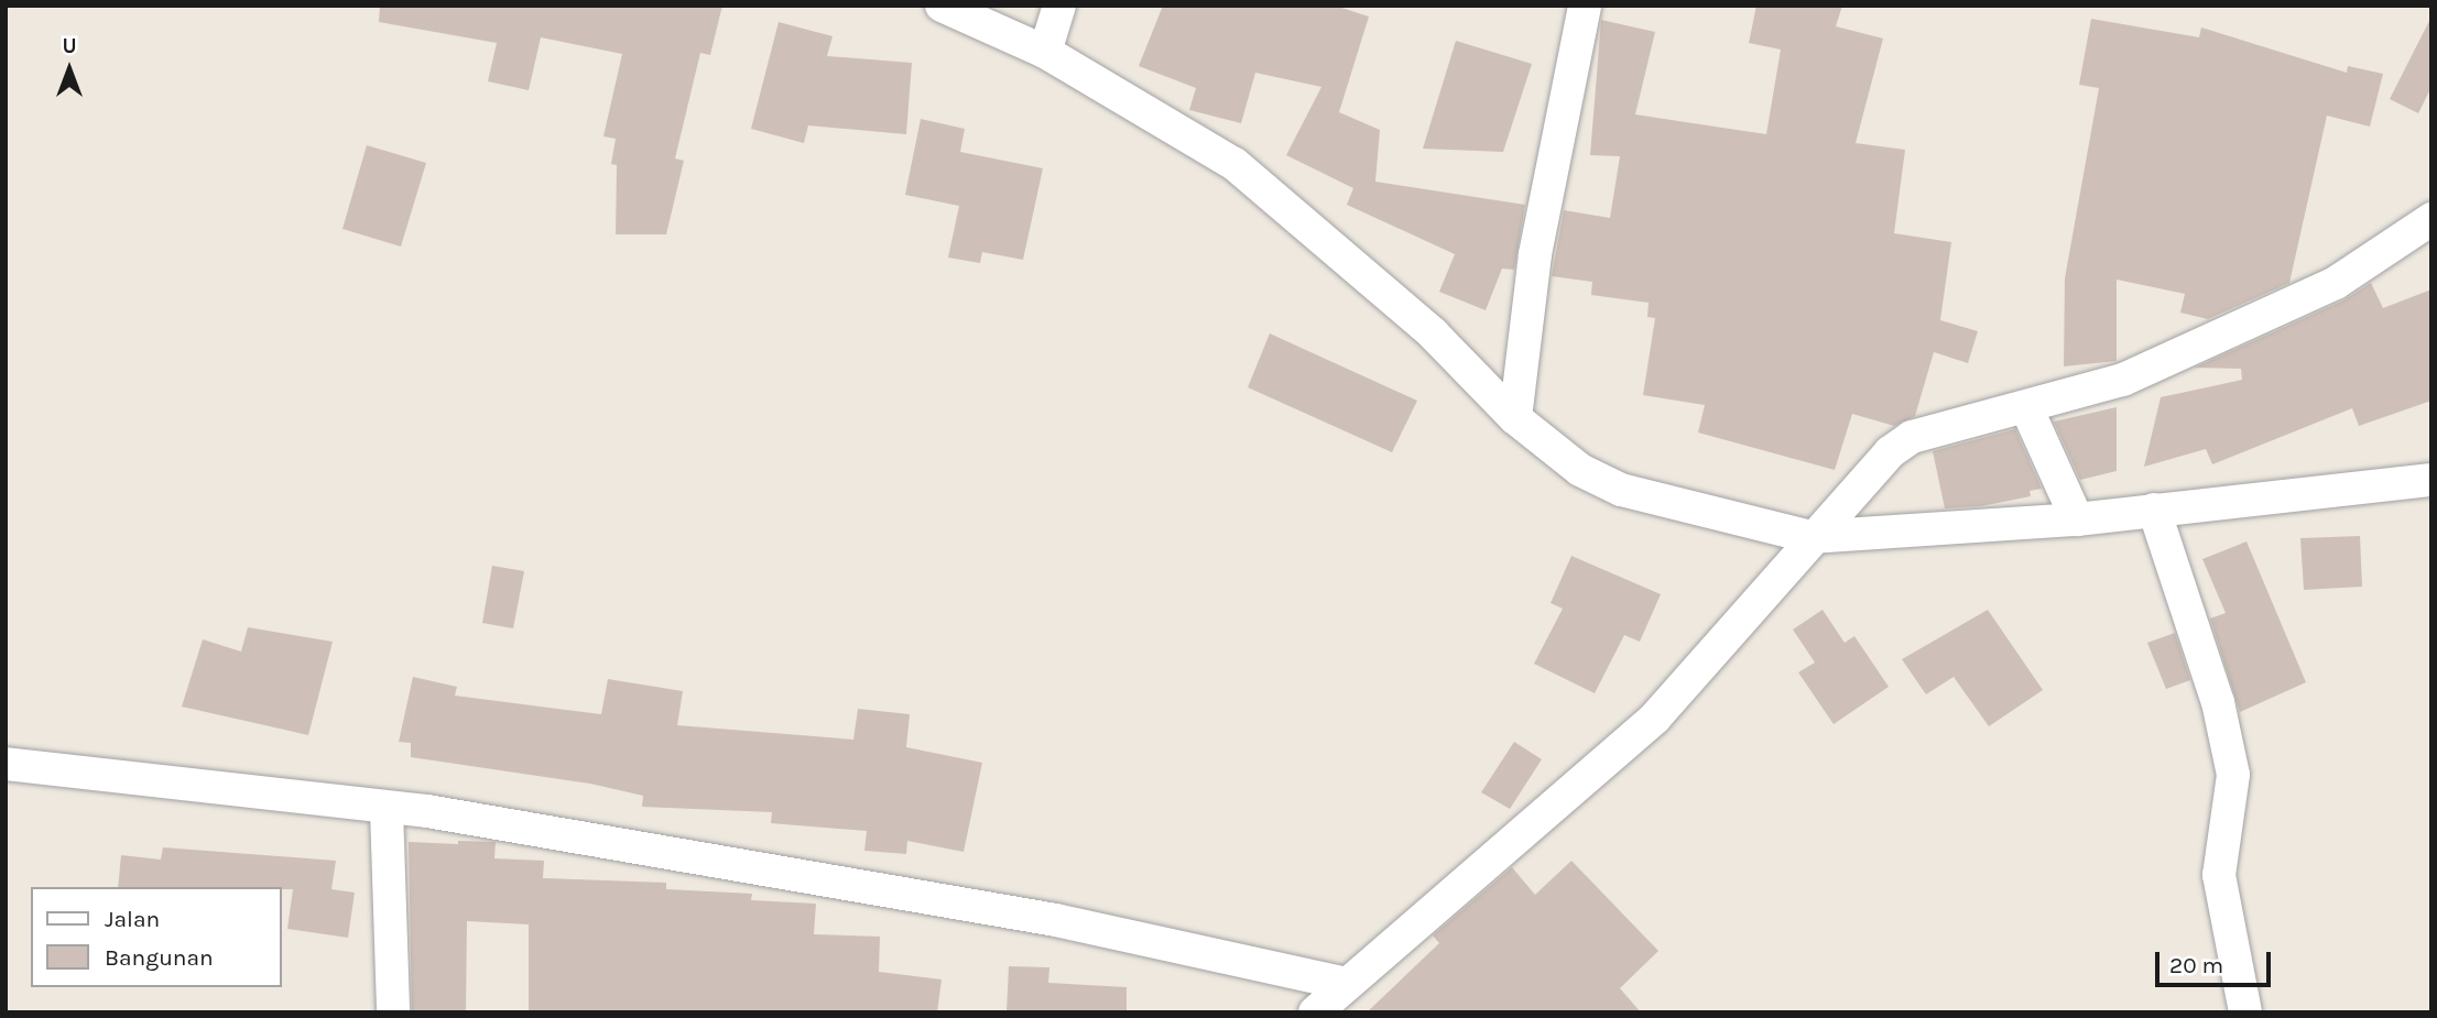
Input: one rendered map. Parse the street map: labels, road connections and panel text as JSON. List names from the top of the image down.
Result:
{
  "legend": ["Jalan", "Bangunan"],
  "scale_bar": "20 m",
  "north": "top"
}
